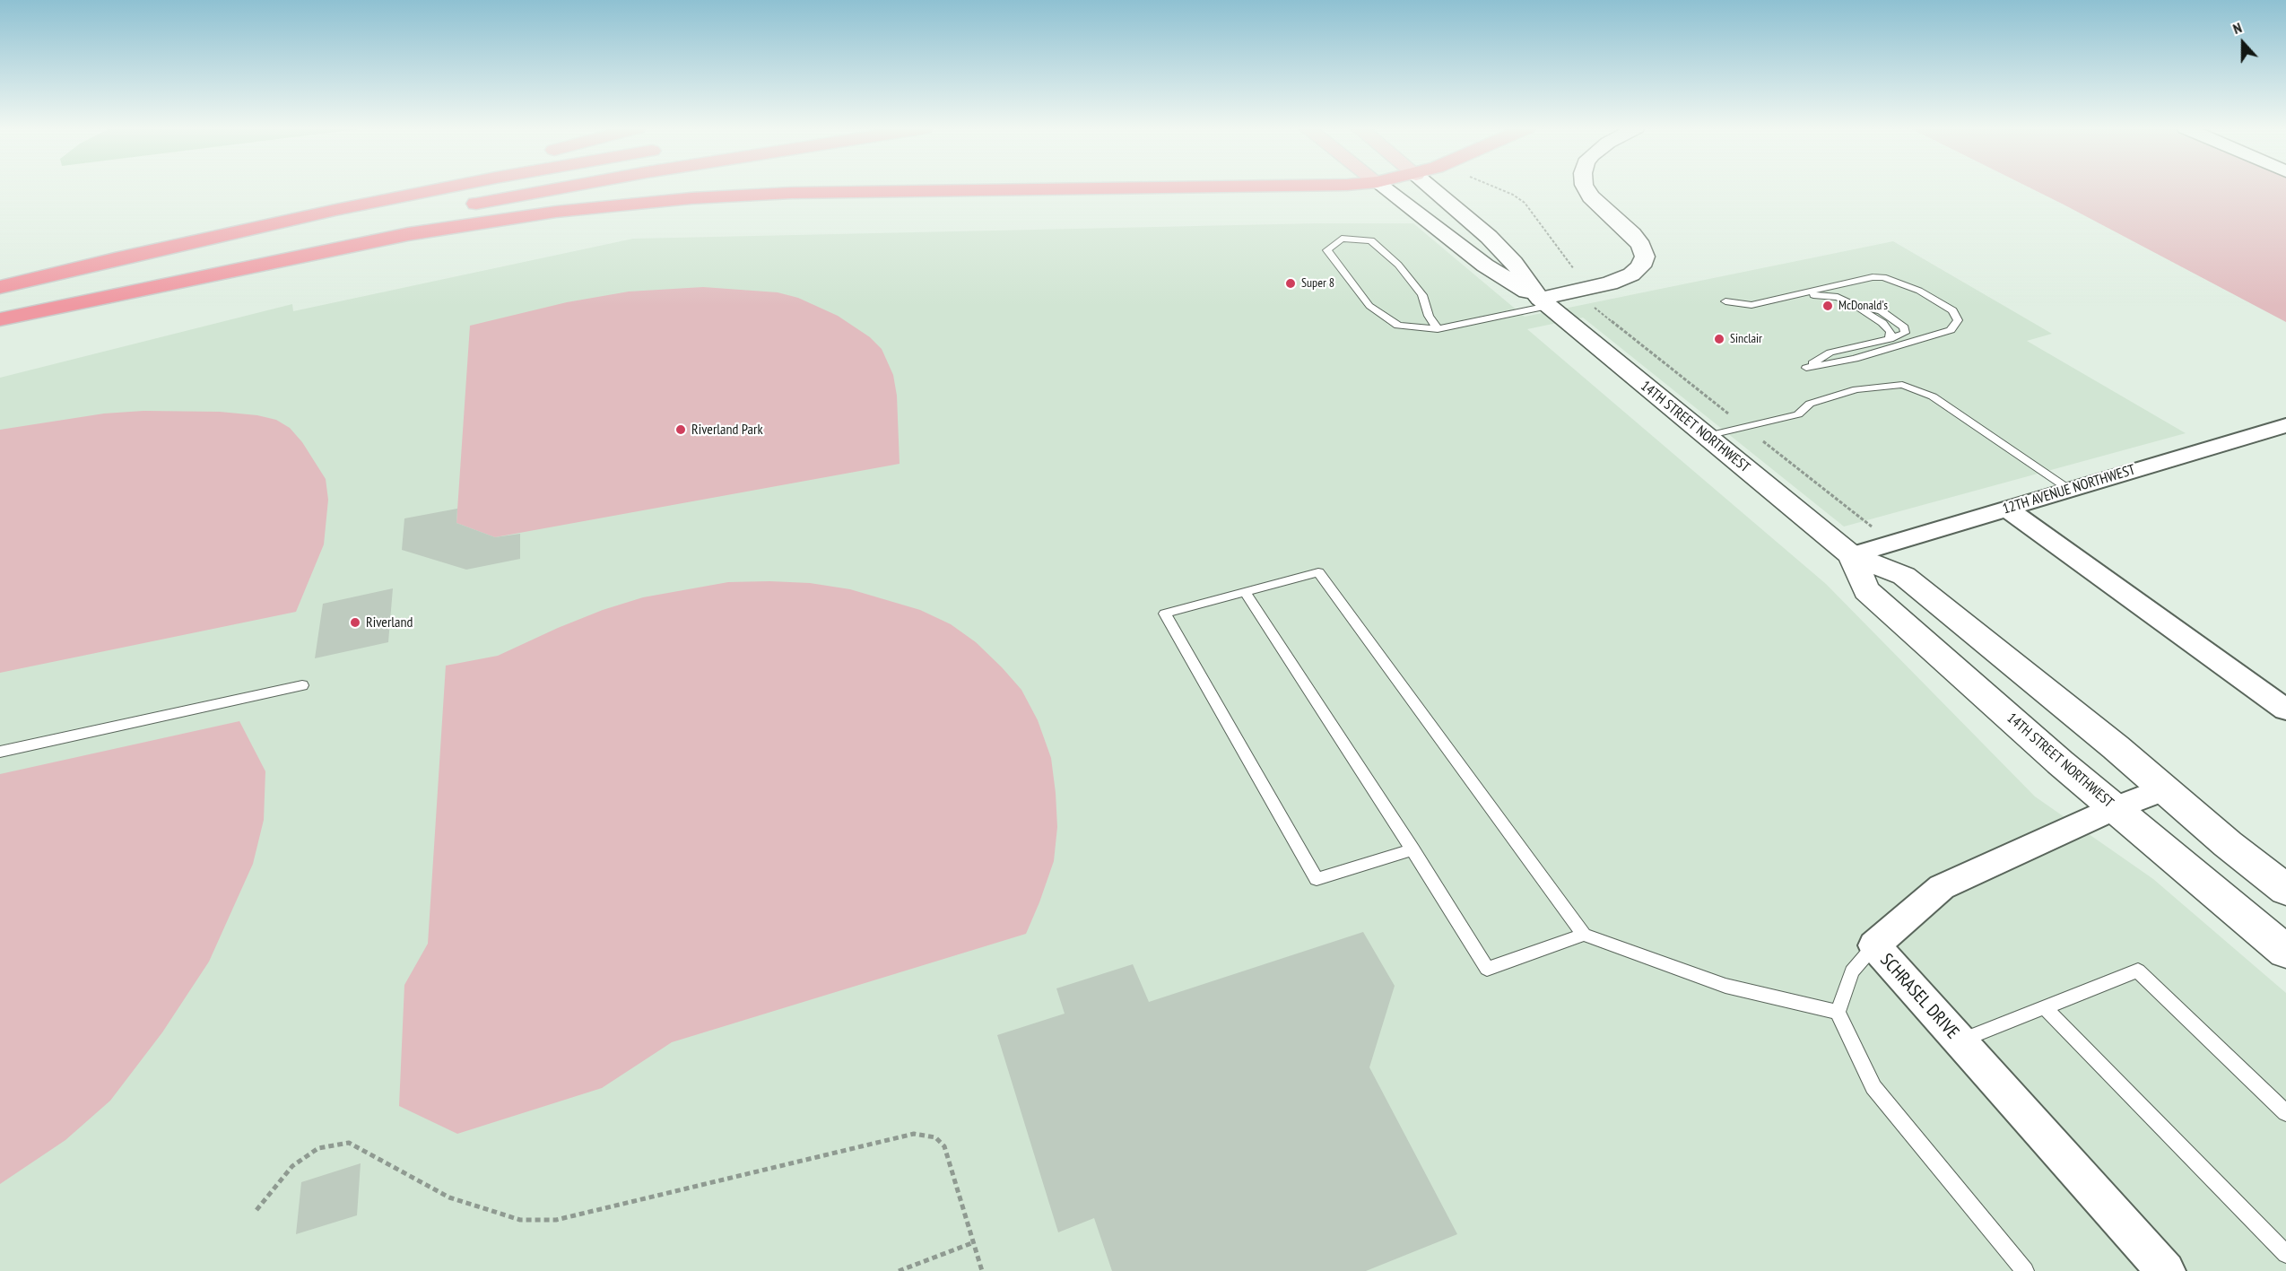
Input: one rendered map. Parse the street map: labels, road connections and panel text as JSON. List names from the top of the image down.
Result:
{
  "streets": {
    "main road": ["14TH STREET NORTHWEST"],
    "street": ["12TH AVENUE NORTHWEST", "SCHRASEL DRIVE"]
  },
  "crossings": [
    ["14TH STREET NORTHWEST", "12TH AVENUE NORTHWEST"],
    ["14TH STREET NORTHWEST", "SCHRASEL DRIVE"]
  ],
  "places": [
    "Super 8",
    "McDonald's",
    "Sinclair",
    "Riverland Park",
    "Riverland"
  ],
  "north": "top"
}
